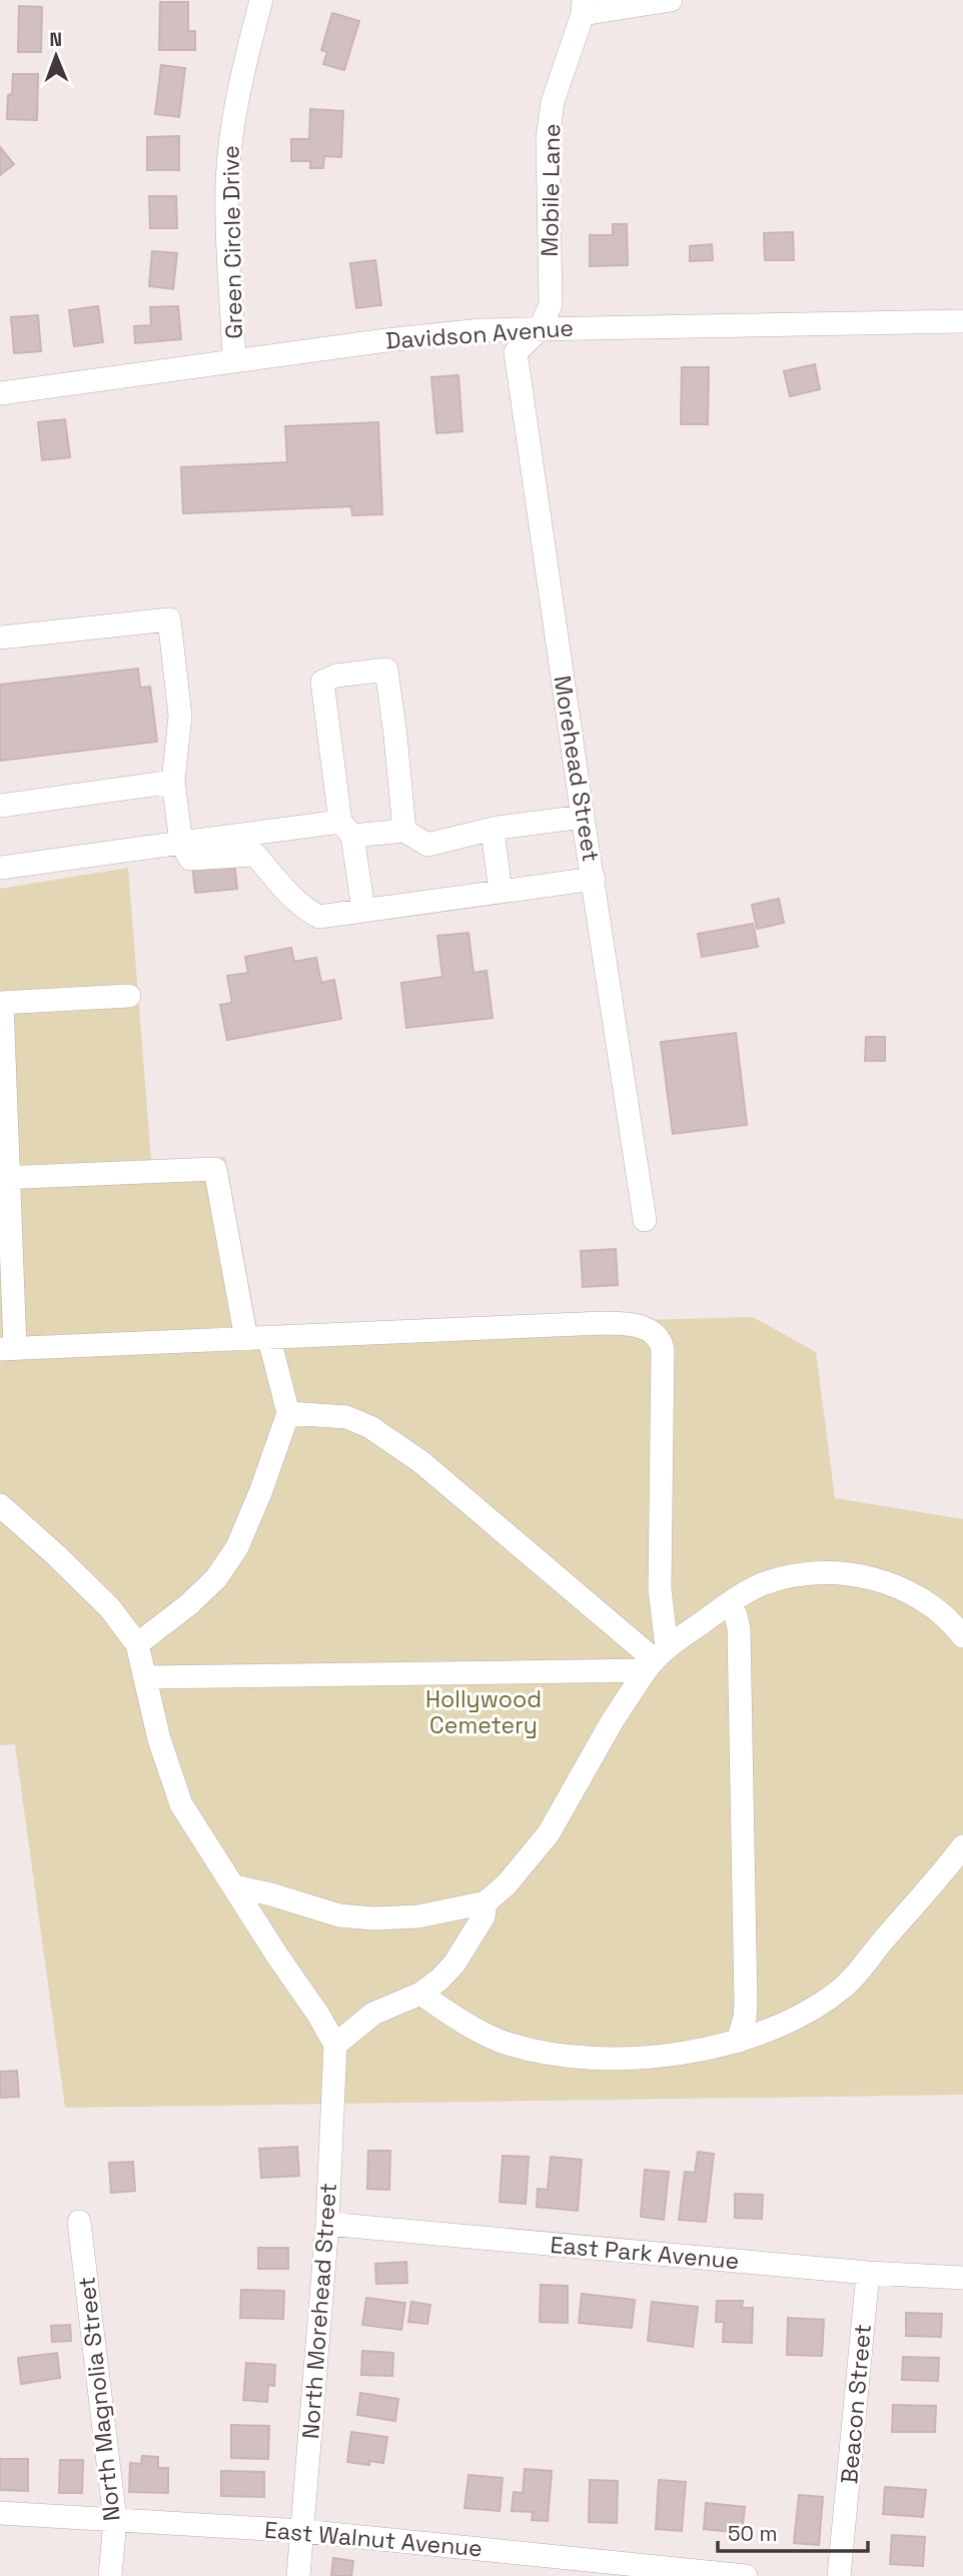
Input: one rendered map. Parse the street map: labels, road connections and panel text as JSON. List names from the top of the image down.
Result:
{
  "streets": {
    "street": [
      "Mobile Lane",
      "Green Circle Drive",
      "Davidson Avenue",
      "Morehead Street",
      "East Park Avenue",
      "North Morehead Street",
      "North Magnolia Street",
      "Beacon Street",
      "East Walnut Avenue"
    ]
  },
  "crossings": [
    ["Mobile Lane", "Davidson Avenue"],
    ["Mobile Lane", "Morehead Street"],
    ["Green Circle Drive", "Davidson Avenue"],
    ["Davidson Avenue", "Morehead Street"],
    ["East Park Avenue", "North Morehead Street"],
    ["East Park Avenue", "Beacon Street"],
    ["North Morehead Street", "East Walnut Avenue"],
    ["North Magnolia Street", "East Walnut Avenue"]
  ],
  "parks": ["Hollywood Cemetery"],
  "scale_bar": "50 m",
  "north": "top"
}
